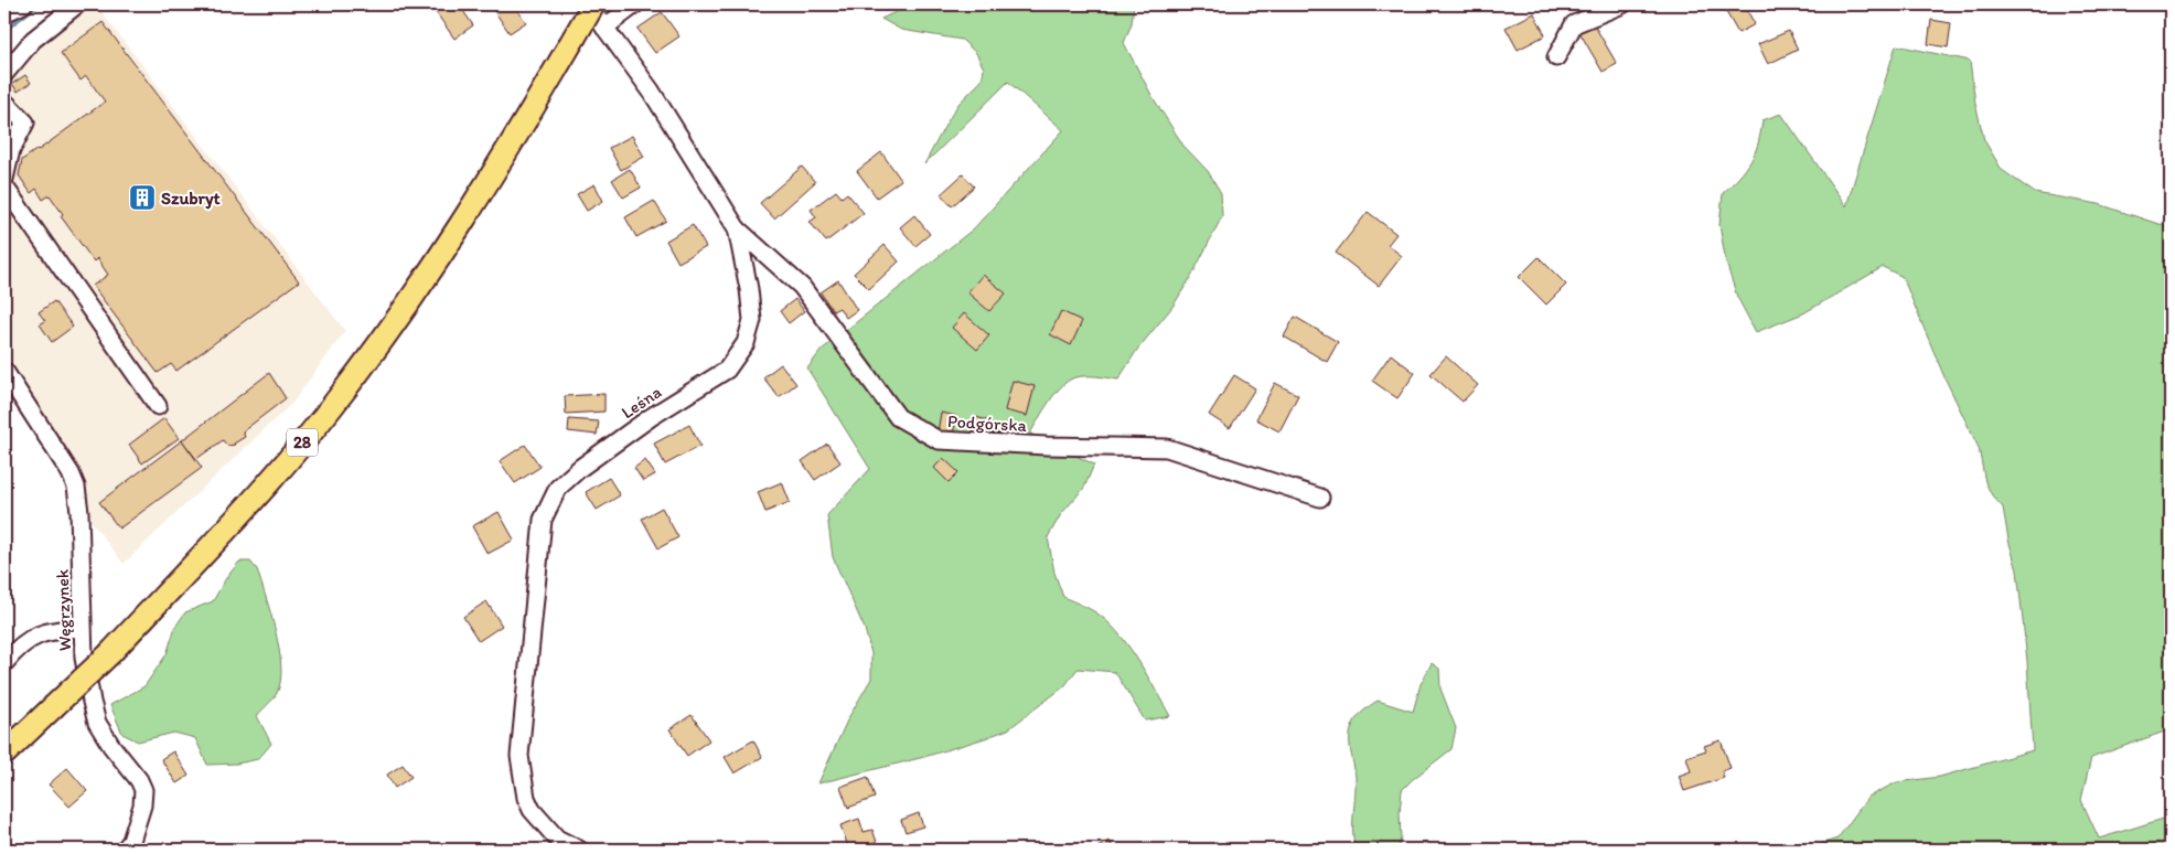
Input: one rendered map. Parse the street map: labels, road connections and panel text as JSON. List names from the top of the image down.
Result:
{
  "streets": {
    "main road": ["28"],
    "street": ["Leśna", "Podgórska", "Węgrzynek"]
  },
  "crossings": [
    ["Leśna", "Podgórska"]
  ],
  "places": {
    "building": ["Szubryt"]
  }
}
